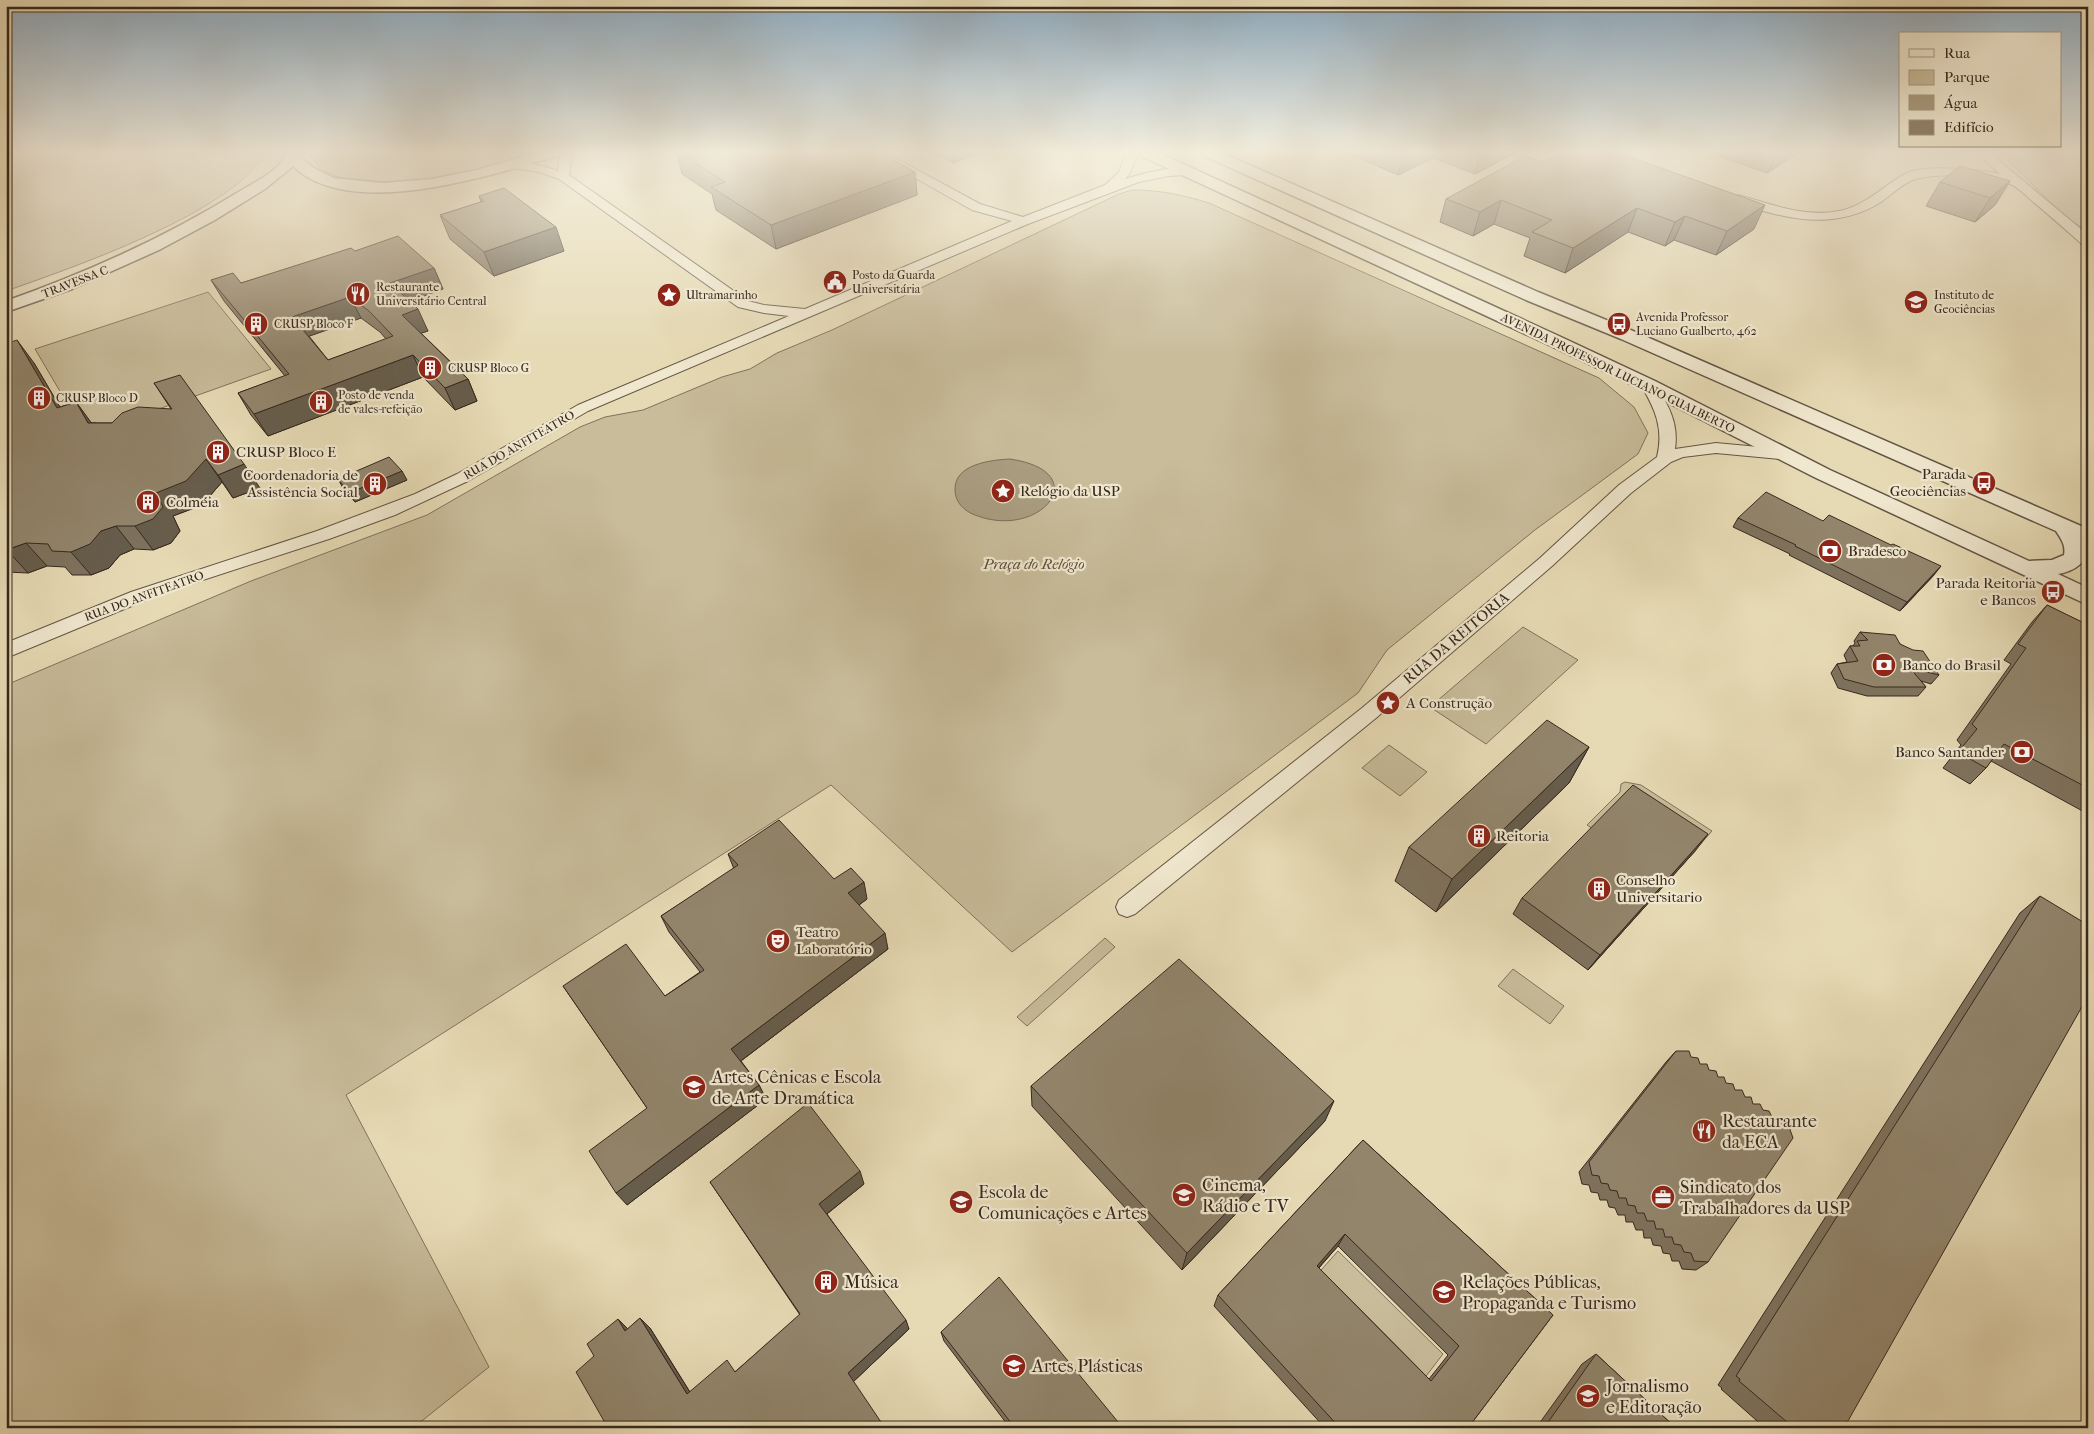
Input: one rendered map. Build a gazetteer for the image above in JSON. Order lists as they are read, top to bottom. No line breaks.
{"streets":{"street":["TRAVESSA C","AVENIDA PROFESSOR LUCIANO GUALBERTO","RUA DO ANFITEATRO","RUA DA REITORIA"]},"crossings":[["AVENIDA PROFESSOR LUCIANO GUALBERTO","RUA DA REITORIA"]],"parks":["Praça do Relógio"],"places":{"public building":["Posto da Guarda Universitária"],"restaurant":["Restaurante Universitário Central","Restaurante da ECA"],"place":["Ultramarinho","Relógio da USP","A Construção"],"school or university":["Instituto de Geociências","Artes Cênicas e Escola de Arte Dramática","Cinema, Rádio e TV","Escola de Comunicações e Artes","Relações Públicas, Propaganda e Turismo","Artes Plásticas","Jornalismo e Editoração"],"building":["CRUSP Bloco F","CRUSP Bloco G","CRUSP Bloco D","Posto de venda de vales-refeição","CRUSP Bloco E","Coordenadoria de Assistência Social","Colméia","Reitoria","Conselho Universitario","Música"],"bus stop":["Avenida Professor Luciano Gualberto, 462","Parada Geociências","Parada Reitoria e Bancos"],"bank":["Bradesco","Banco do Brasil","Banco Santander"],"theatre":["Teatro Laboratório"],"office":["Sindicato dos Trabalhadores da USP"]},"legend":["Rua","Parque","Água","Edifício"]}
